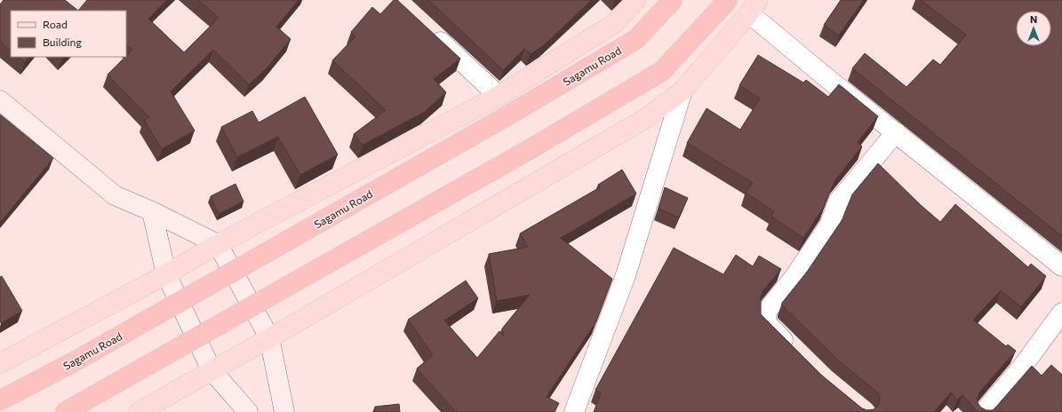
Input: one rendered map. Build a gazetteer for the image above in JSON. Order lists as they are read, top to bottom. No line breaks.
{"streets":{"highway":["Sagamu Road"]},"legend":["Road","Building"],"north":"top"}
